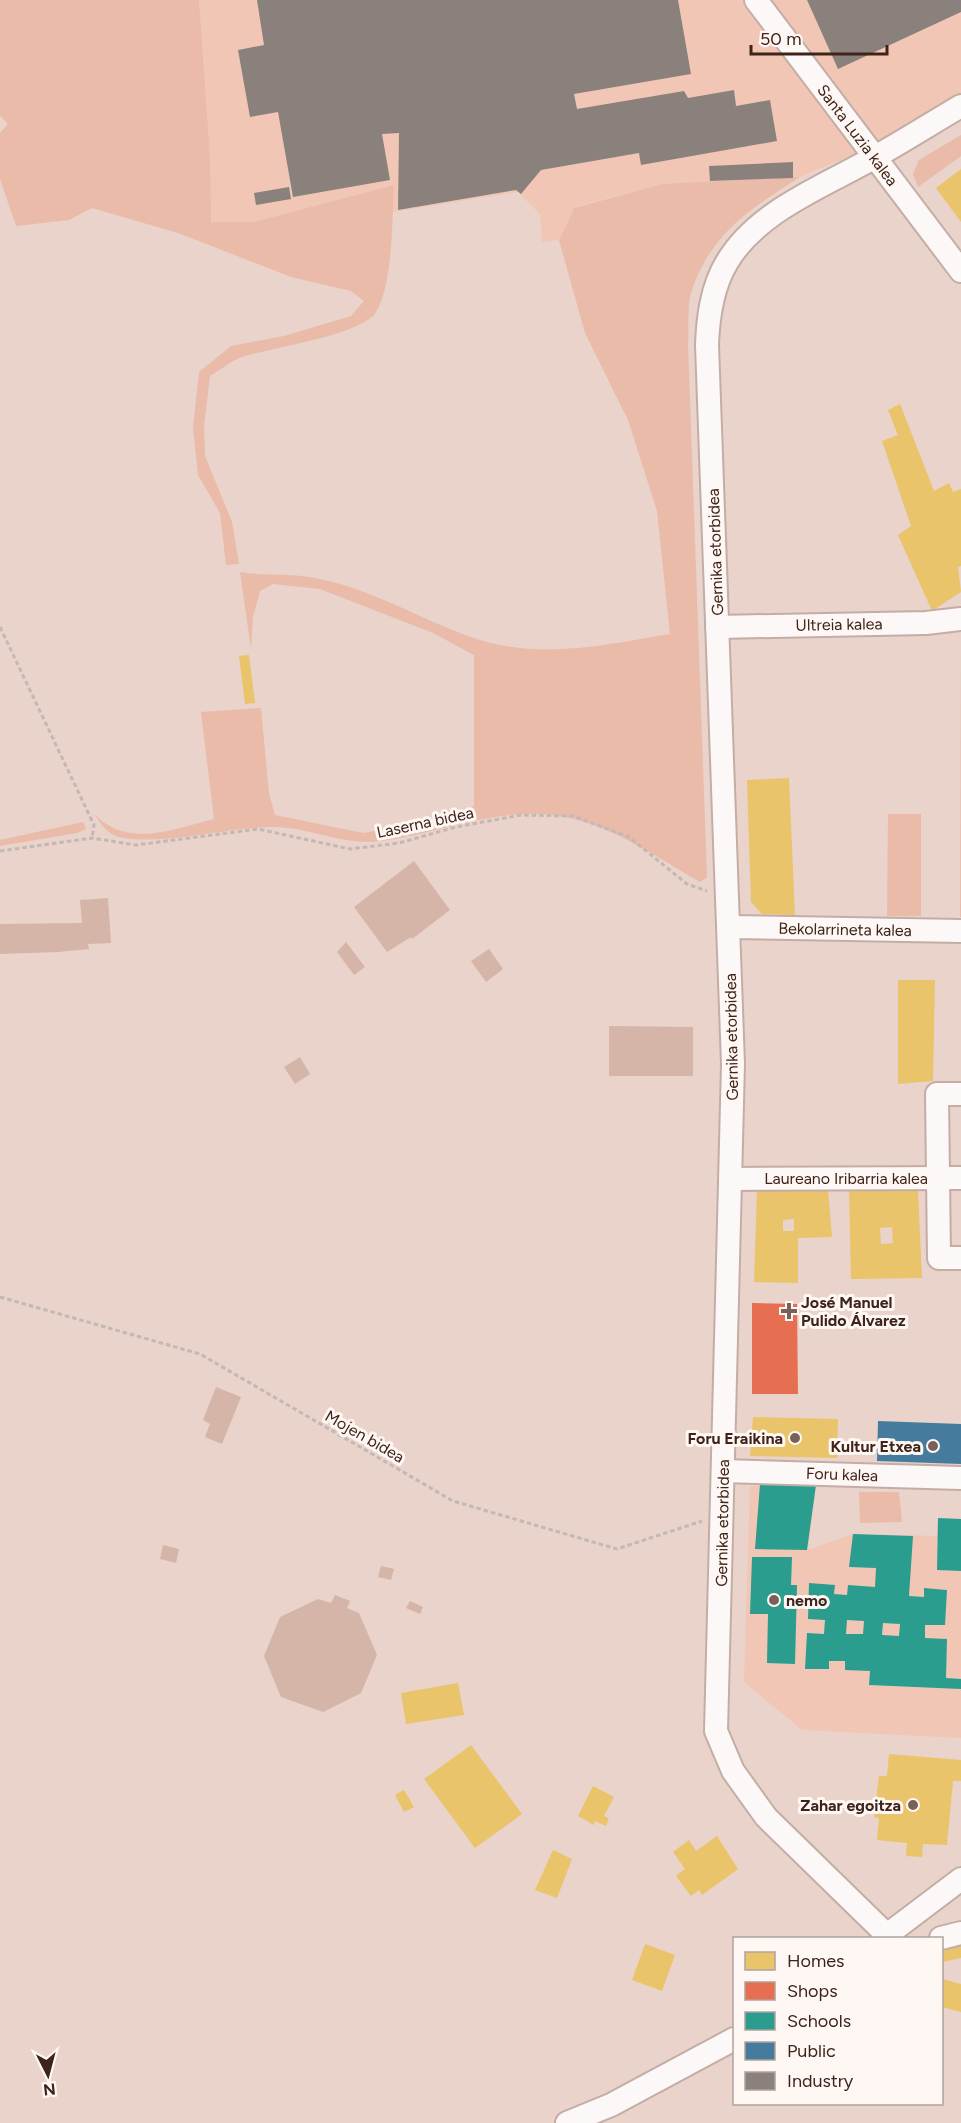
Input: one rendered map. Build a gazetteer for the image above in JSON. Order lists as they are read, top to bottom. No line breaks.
{"streets":{"street":["Santa Luzia kalea","Gernika etorbidea","Ultreia kalea","Bekolarrineta kalea","Laureano Iribarria kalea","Foru kalea"],"path":["Laserna bidea","Mojen bidea"]},"crossings":[["Santa Luzia kalea","Gernika etorbidea"],["Gernika etorbidea","Ultreia kalea"],["Gernika etorbidea","Laserna bidea"],["Gernika etorbidea","Bekolarrineta kalea"],["Gernika etorbidea","Laureano Iribarria kalea"],["Gernika etorbidea","Mojen bidea"],["Gernika etorbidea","Foru kalea"]],"places":{"health":["José Manuel Pulido Álvarez"],"other":["Foru Eraikina","Kultur Etxea","nemo","Zahar egoitza"]},"legend":["Homes","Shops","Schools","Public","Industry"],"scale_bar":"50 m","north":"bottom"}
